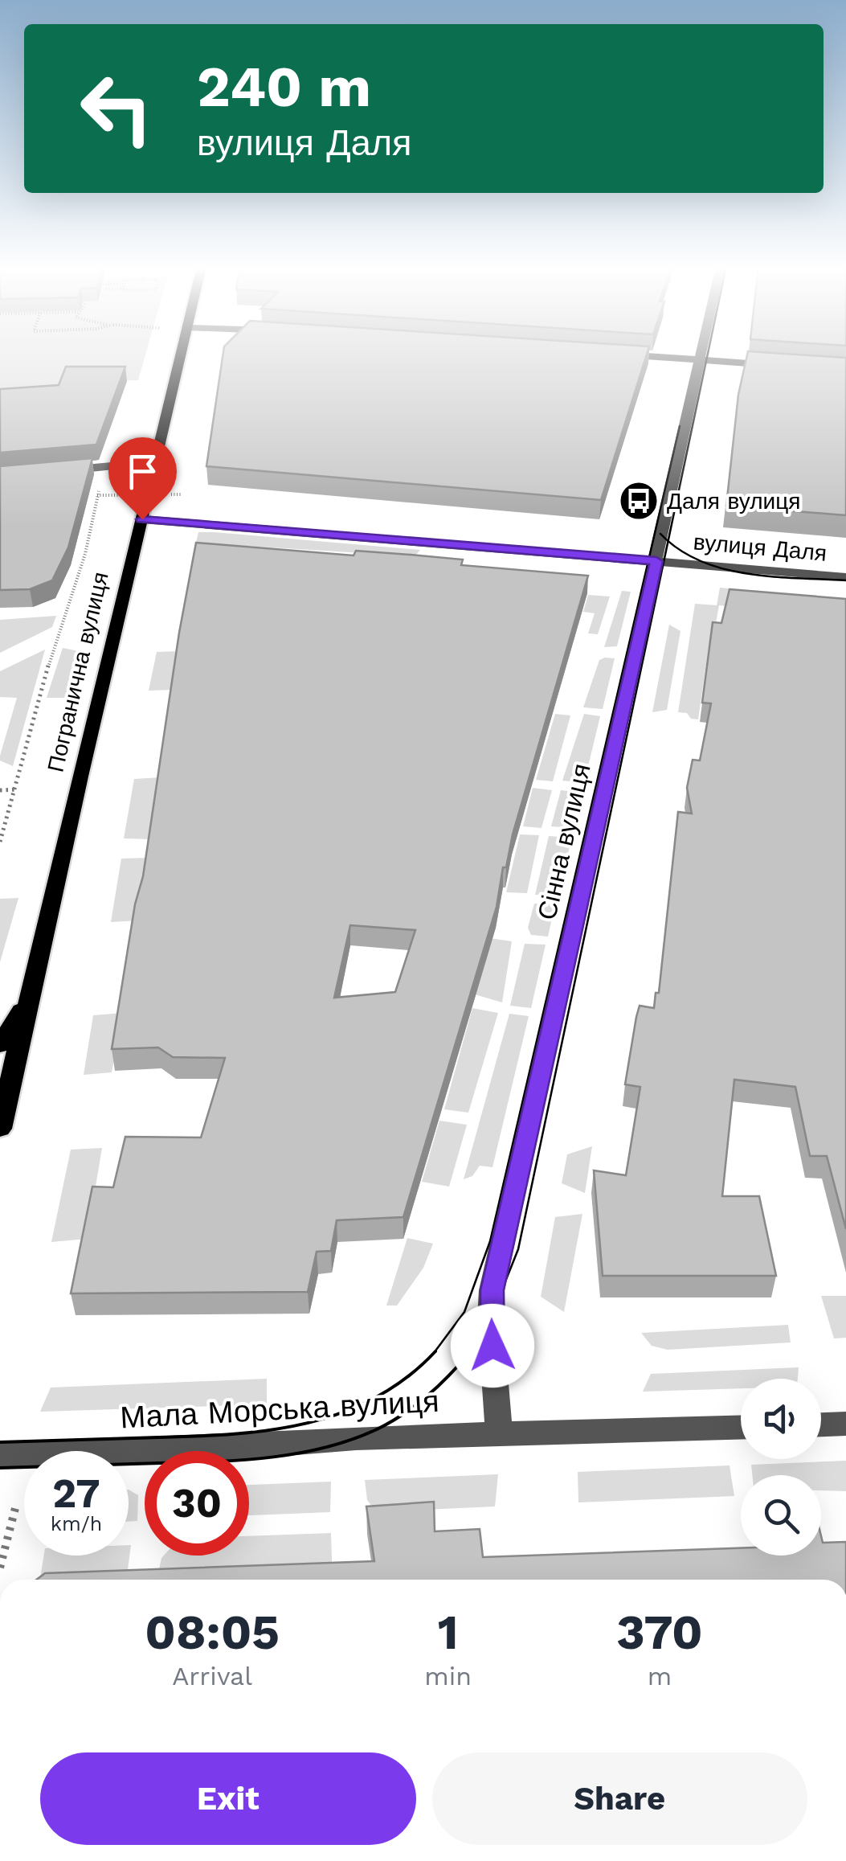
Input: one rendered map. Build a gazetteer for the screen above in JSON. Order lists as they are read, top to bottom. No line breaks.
{"streets":{"main road":["Погранична вулиця"],"street":["вулиця Даля","Сінна вулиця","Мала Морська вулиця"]},"crossings":[["вулиця Даля","Погранична вулиця"],["вулиця Даля","Сінна вулиця"],["Сінна вулиця","Мала Морська вулиця"]],"places":{"bus stop":["Даля вулиця"]},"page":{"turn":["240 m","вулиця Даля"],"speed":"27 km/h","limit":"30","eta":["08:05","Arrival","1","min","370","m"],"buttons":["Exit","Share"]}}
